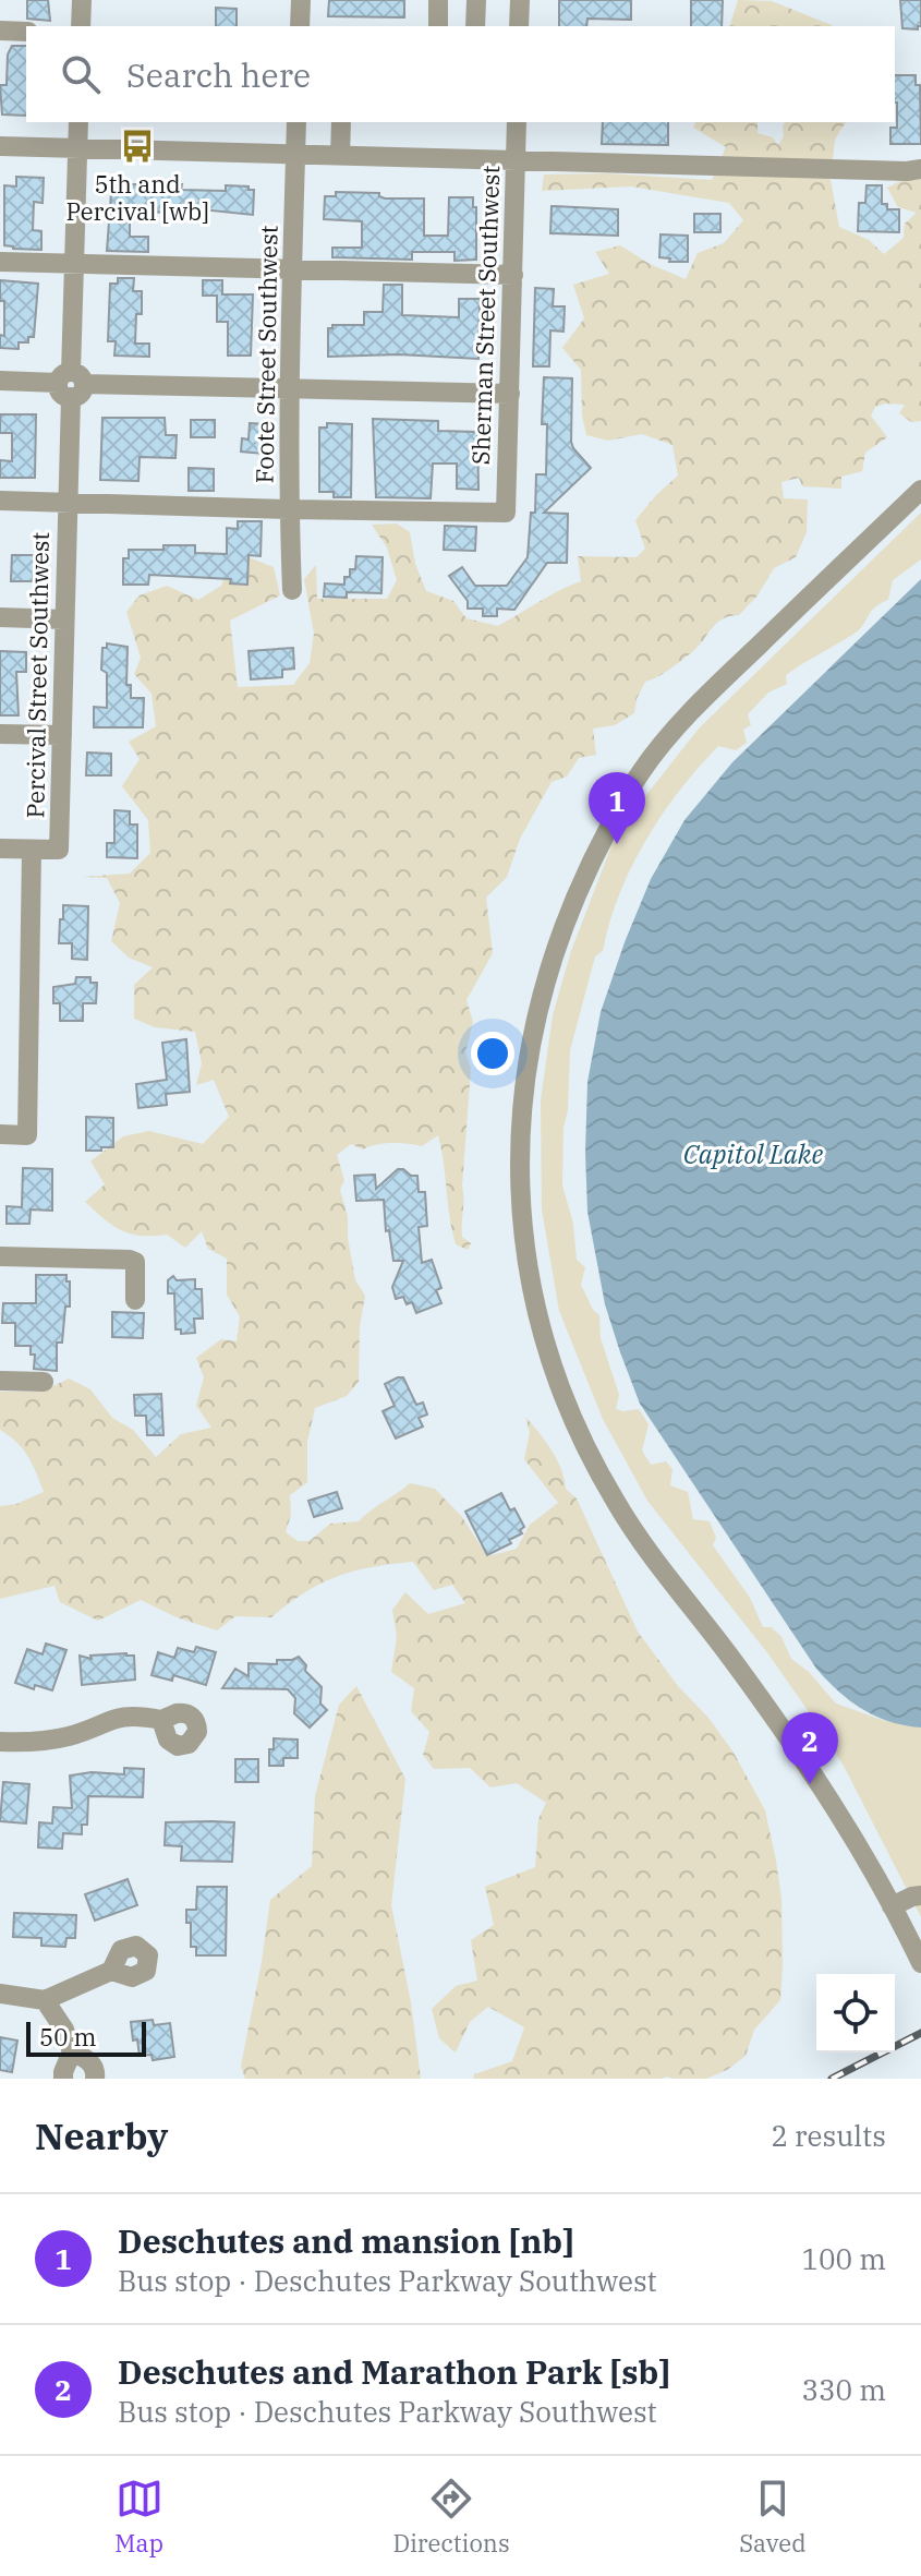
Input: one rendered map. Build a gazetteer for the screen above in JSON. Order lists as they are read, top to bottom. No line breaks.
{"streets":{"street":["Sherman Street Southwest","Foote Street Southwest","Percival Street Southwest"]},"crossings":[["Sherman Street Southwest","Foote Street Southwest"]],"water":["Capitol Lake"],"places":{"bus stop":["5th and Percival [wb]"]},"scale_bar":"50 m","page":{"search":"Search here","pins":["1","2"],"scale":"50 m","heading":["Nearby","2 results"],"list":[{"mark":"1","name":"Deschutes and mansion [nb]","note":"Bus stop · Deschutes Parkway Southwest","value":"100 m"},{"mark":"2","name":"Deschutes and Marathon Park [sb]","note":"Bus stop · Deschutes Parkway Southwest","value":"330 m"}],"nav":["Map","Directions","Saved"]}}
